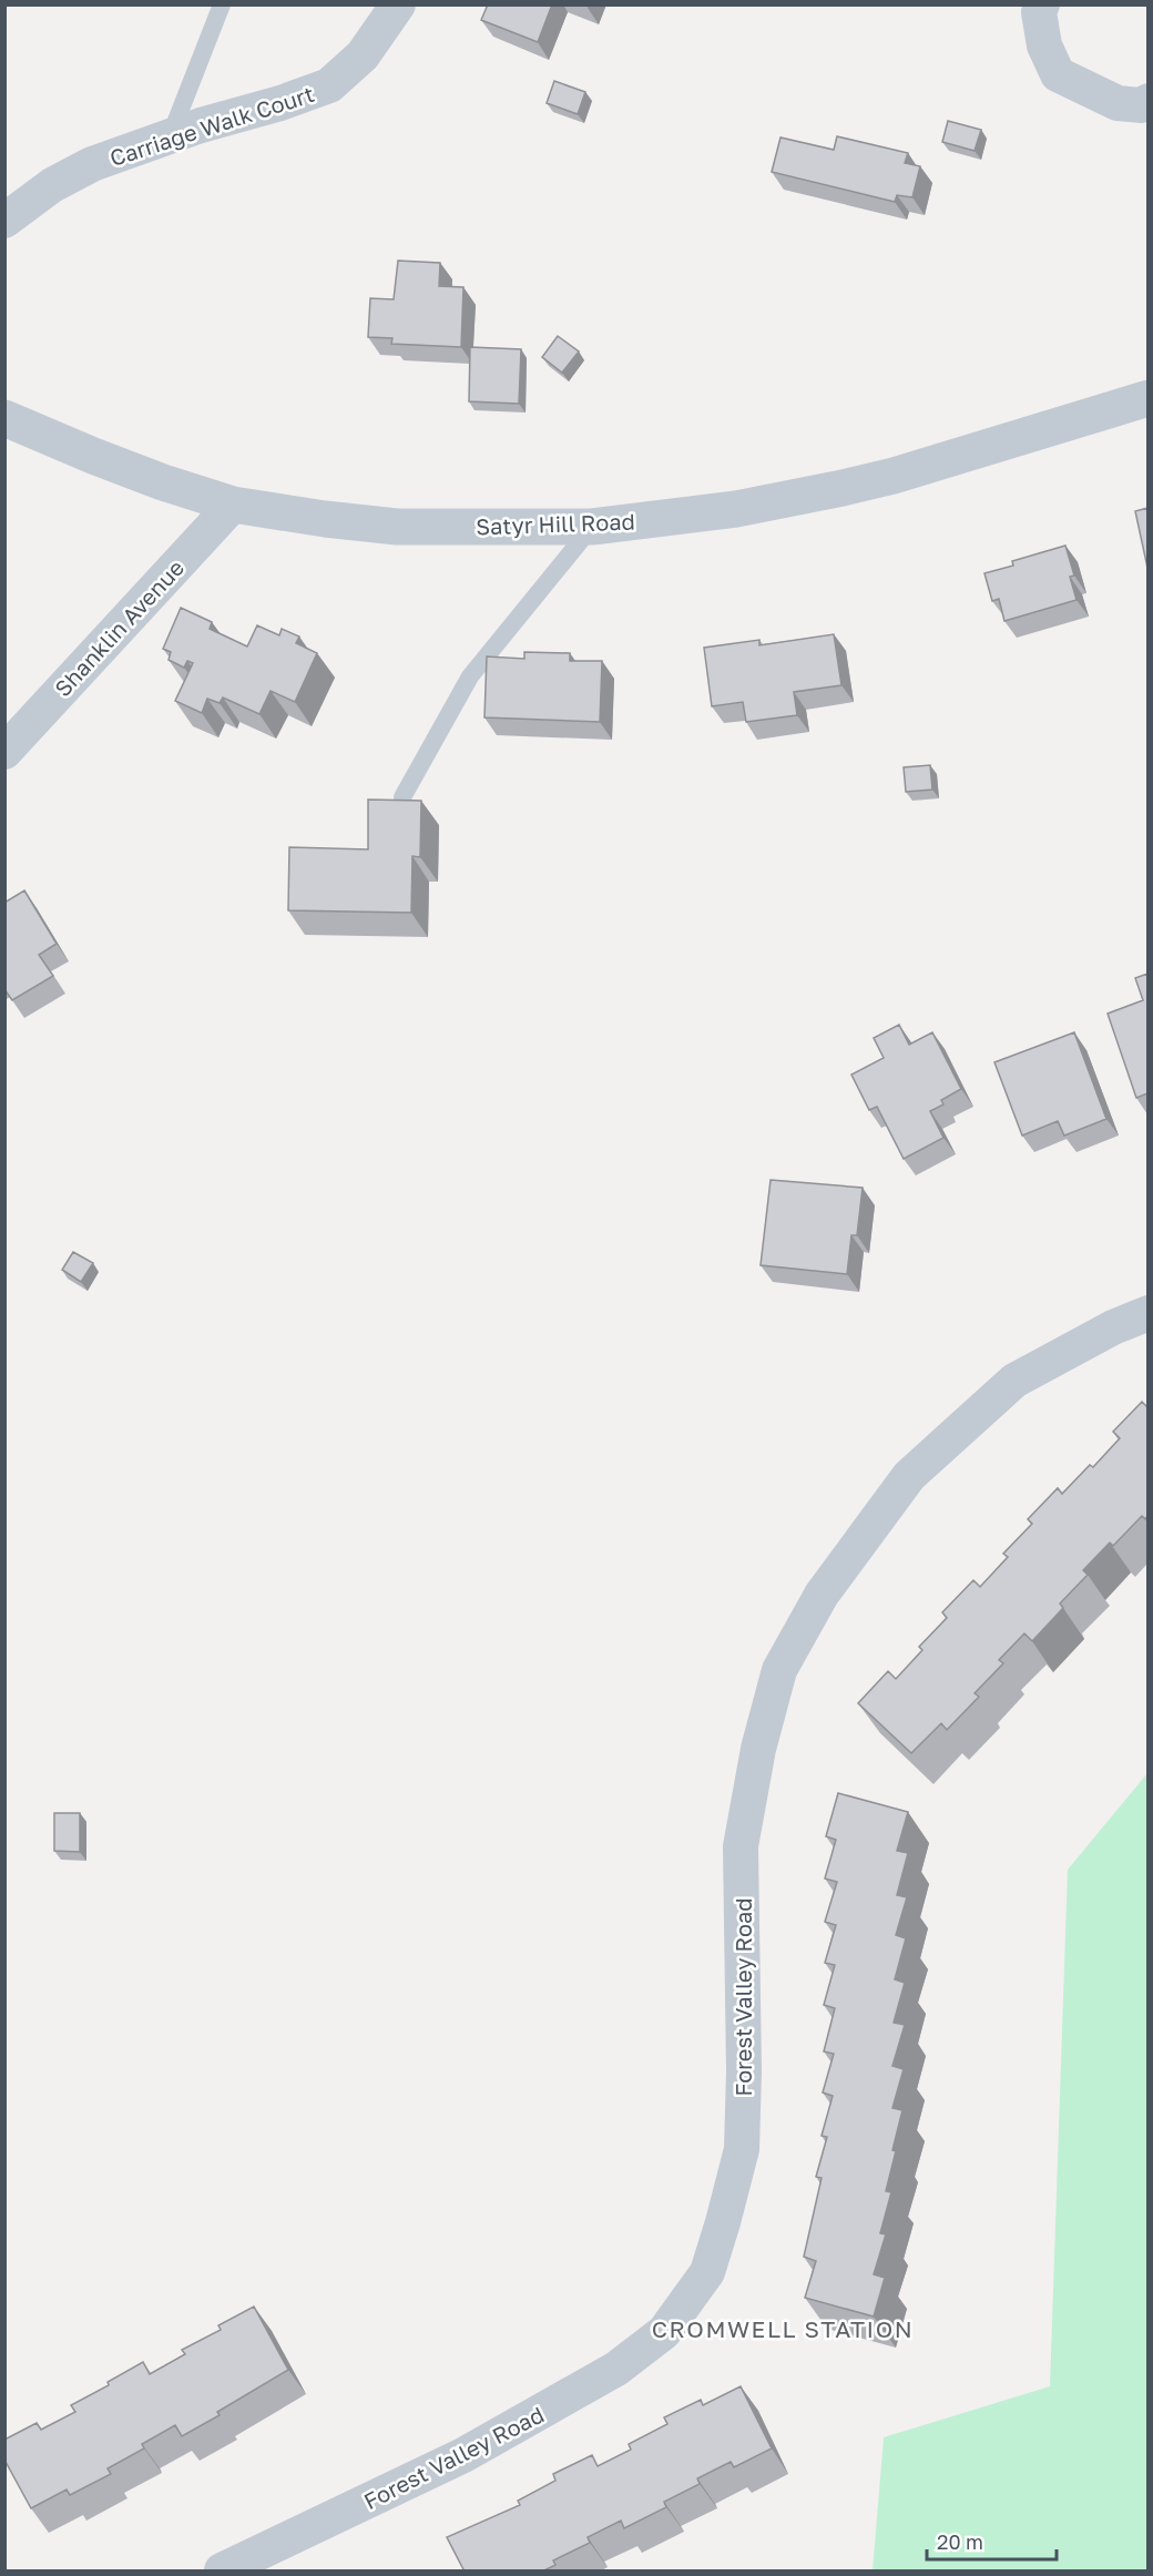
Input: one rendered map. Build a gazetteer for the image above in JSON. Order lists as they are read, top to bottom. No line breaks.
{"streets":{"street":["Carriage Walk Court","Satyr Hill Road","Shanklin Avenue","Forest Valley Road"]},"crossings":[["Satyr Hill Road","Shanklin Avenue"]],"districts":["CROMWELL STATION"],"scale_bar":"20 m"}
